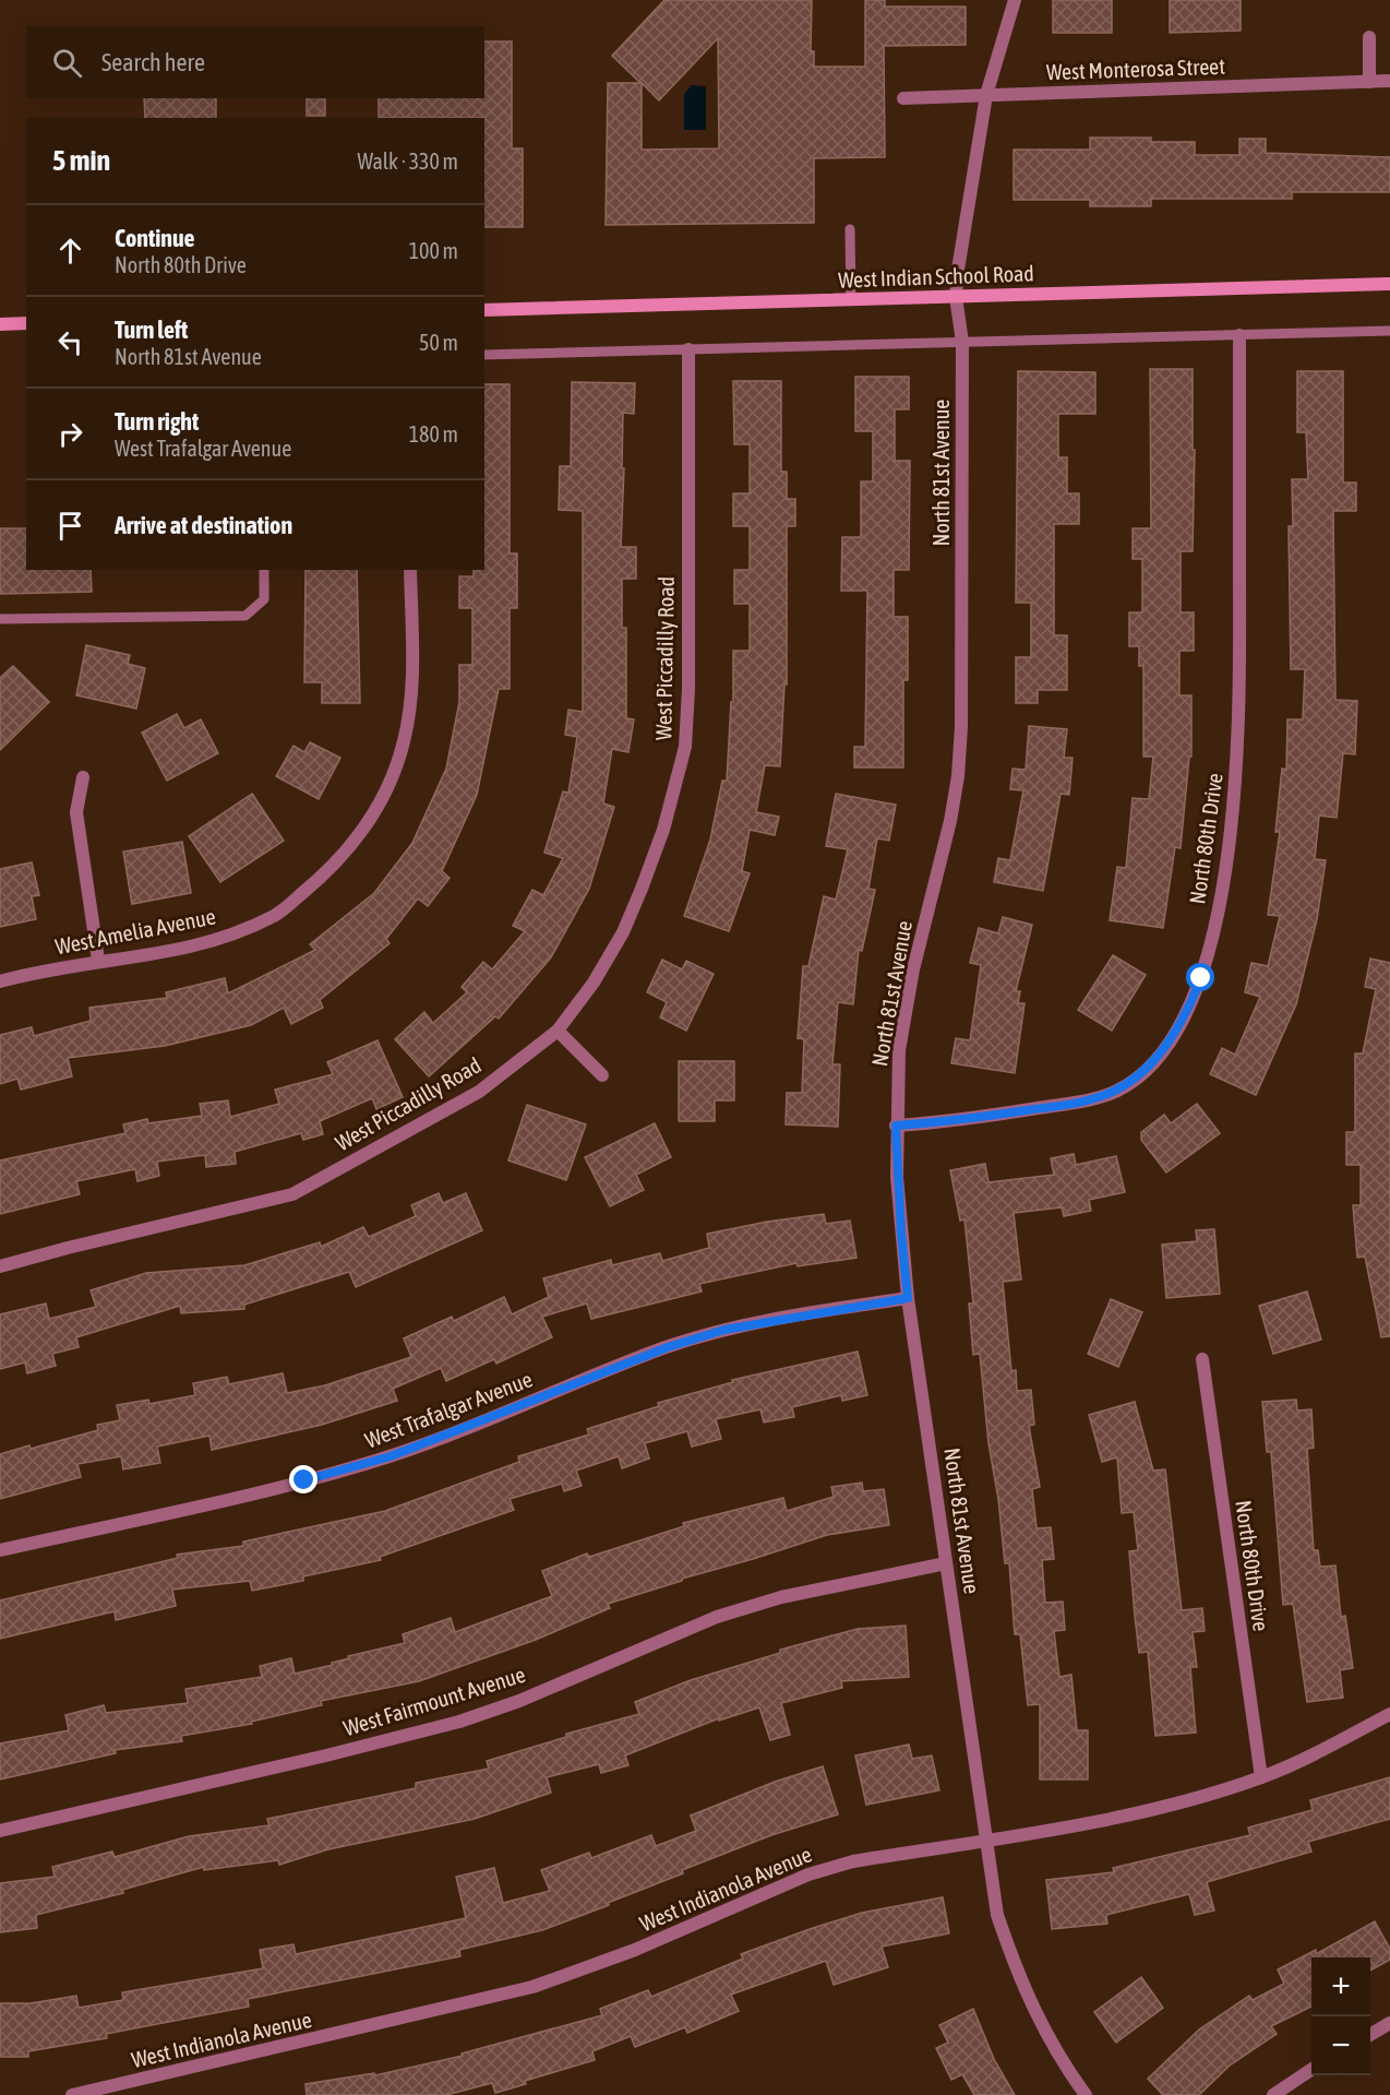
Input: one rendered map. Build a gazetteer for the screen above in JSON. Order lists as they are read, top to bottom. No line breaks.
{"streets":{"main road":["West Indian School Road"],"street":["West Monterosa Street","North 81st Avenue","West Piccadilly Road","North 80th Drive","West Amelia Avenue","West Trafalgar Avenue","West Fairmount Avenue","West Indianola Avenue"]},"crossings":[["West Monterosa Street","North 81st Avenue"],["West Indian School Road","North 81st Avenue"],["North 81st Avenue","North 80th Drive"],["North 81st Avenue","West Trafalgar Avenue"],["North 81st Avenue","West Fairmount Avenue"],["North 81st Avenue","West Indianola Avenue"],["North 80th Drive","West Indianola Avenue"]],"page":{"search":"Search here","heading":["5 min","Walk · 330 m"],"list":[["Continue","North 80th Drive","100 m"],["Turn left","North 81st Avenue","50 m"],["Turn right","West Trafalgar Avenue","180 m"],"Arrive at destination"],"map_buttons":["+","−"]}}
